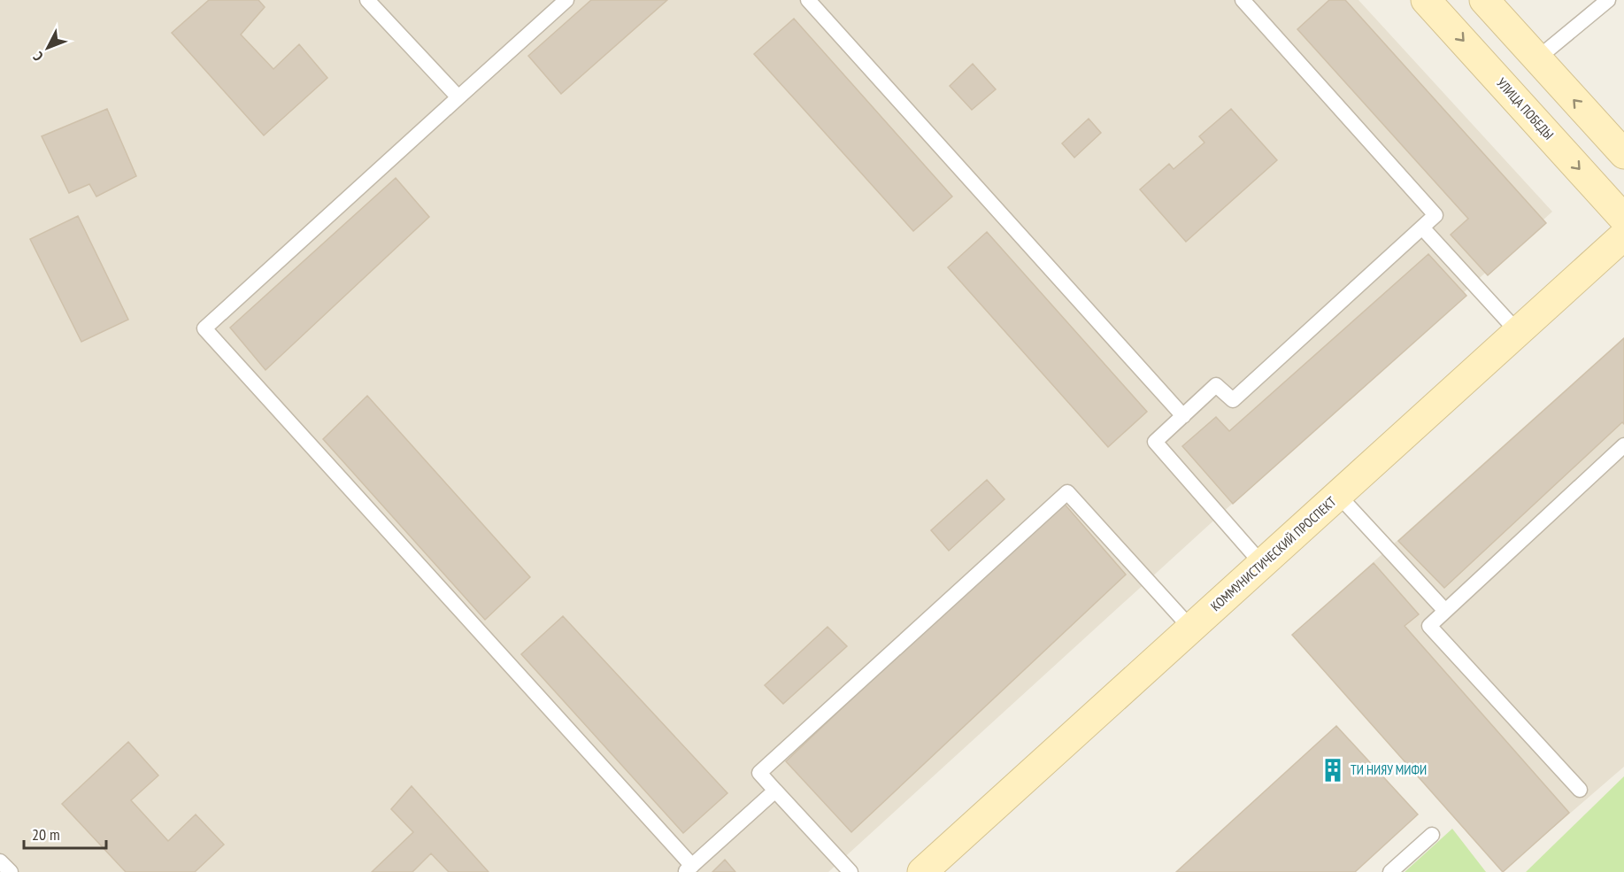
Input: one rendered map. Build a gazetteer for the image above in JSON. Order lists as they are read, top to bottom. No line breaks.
{"streets":{"street":["УЛИЦА ПОБЕДЫ","КОММУНИСТИЧЕСКИЙ ПРОСПЕКТ"]},"places":{"building":["ТИ НИЯУ МИФИ"]},"scale_bar":"20 m","north":"bottom left"}
